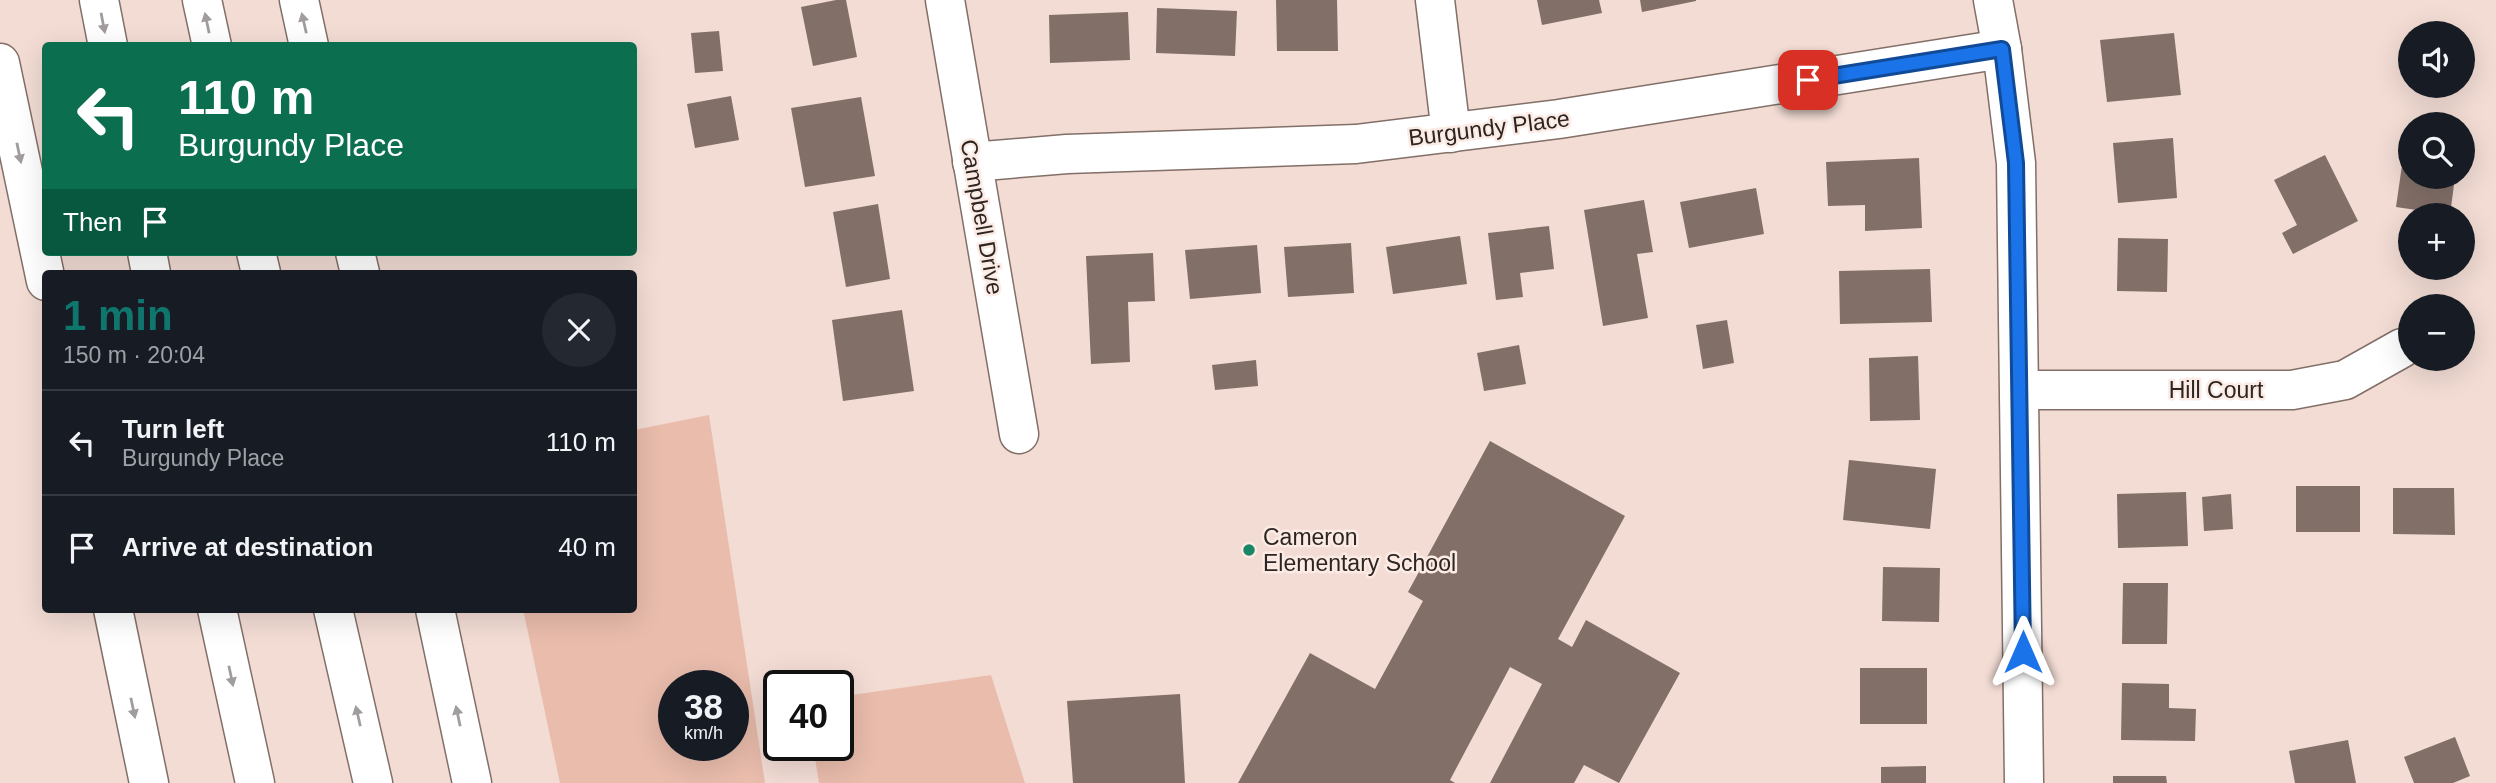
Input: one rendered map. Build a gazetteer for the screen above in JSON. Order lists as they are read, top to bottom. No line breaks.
{"streets":{"main road":["Burgundy Place","Campbell Drive","Hill Court"]},"crossings":[["Burgundy Place","Campbell Drive"]],"places":["Cameron Elementary School"],"page":{"map_buttons":["+","−"],"turn":["110 m","Burgundy Place"],"then":"Then","heading":["1 min","150 m · 20:04"],"list":[{"name":"Turn left","note":"Burgundy Place","value":"110 m"},{"name":"Arrive at destination","value":"40 m"}],"speed":"38 km/h","limit":"40"}}
